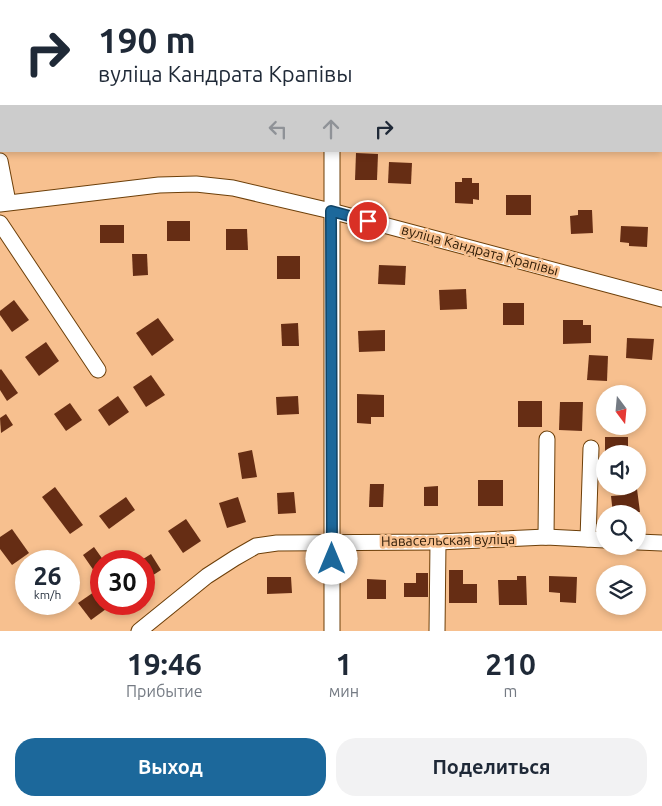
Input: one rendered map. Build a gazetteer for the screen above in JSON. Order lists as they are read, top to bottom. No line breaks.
{"streets":{"street":["вуліца Кандрата Крапівы","Навасельская вуліца"]},"north":"bottom","page":{"turn":["190 m","вуліца Кандрата Крапівы"],"speed":"26 km/h","limit":"30","eta":["19:46","Прибытие","1","мин","210","m"],"buttons":["Выход","Поделиться"]}}
